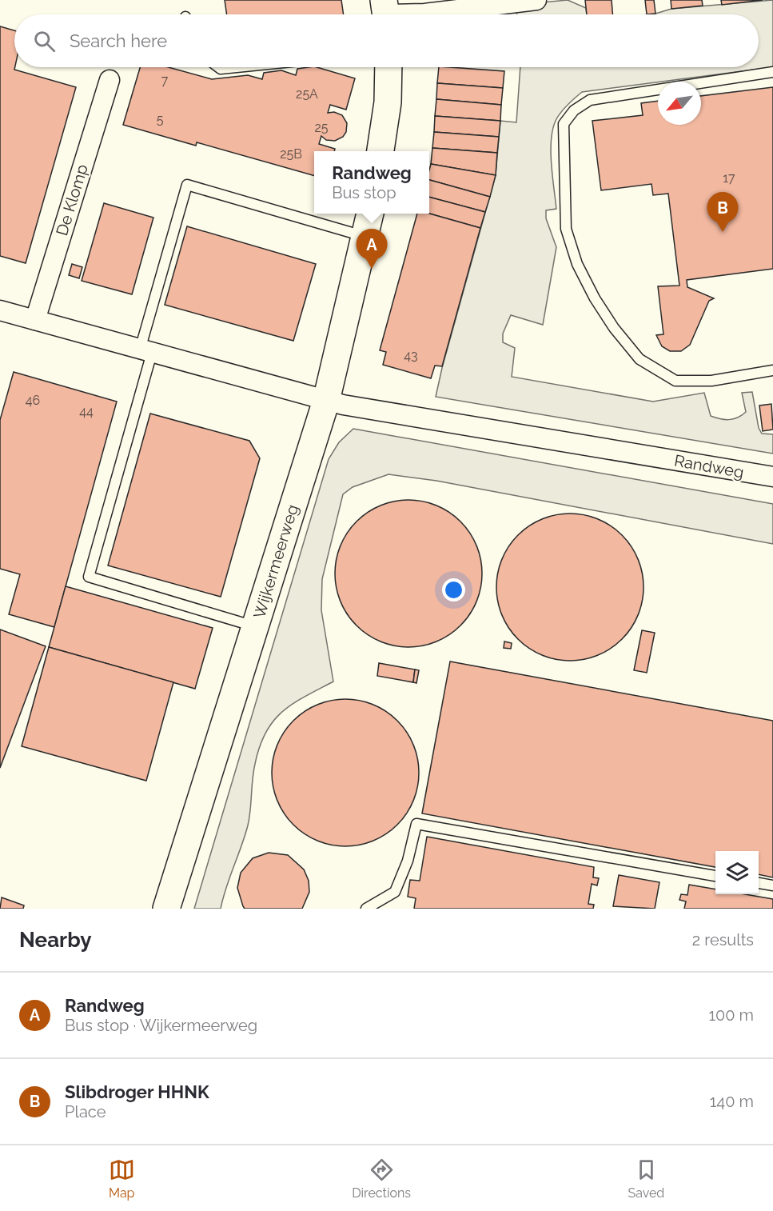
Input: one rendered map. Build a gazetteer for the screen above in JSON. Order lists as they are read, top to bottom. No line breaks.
{"streets":{"main road":["Wijkermeerweg"],"street":["De Klomp","Randweg"]},"crossings":[["De Klomp","Randweg"],["Randweg","Wijkermeerweg"]],"house_numbers":["7","25A","5","25","25B","17","43","46","44"],"north":"bottom left","page":{"search":"Search here","popup":["Randweg","Bus stop"],"pins":["B","A"],"heading":["Nearby","2 results"],"list":[{"mark":"A","name":"Randweg","note":"Bus stop · Wijkermeerweg","value":"100 m"},{"mark":"B","name":"Slibdroger HHNK","note":"Place","value":"140 m"}],"nav":["Map","Directions","Saved"]}}
